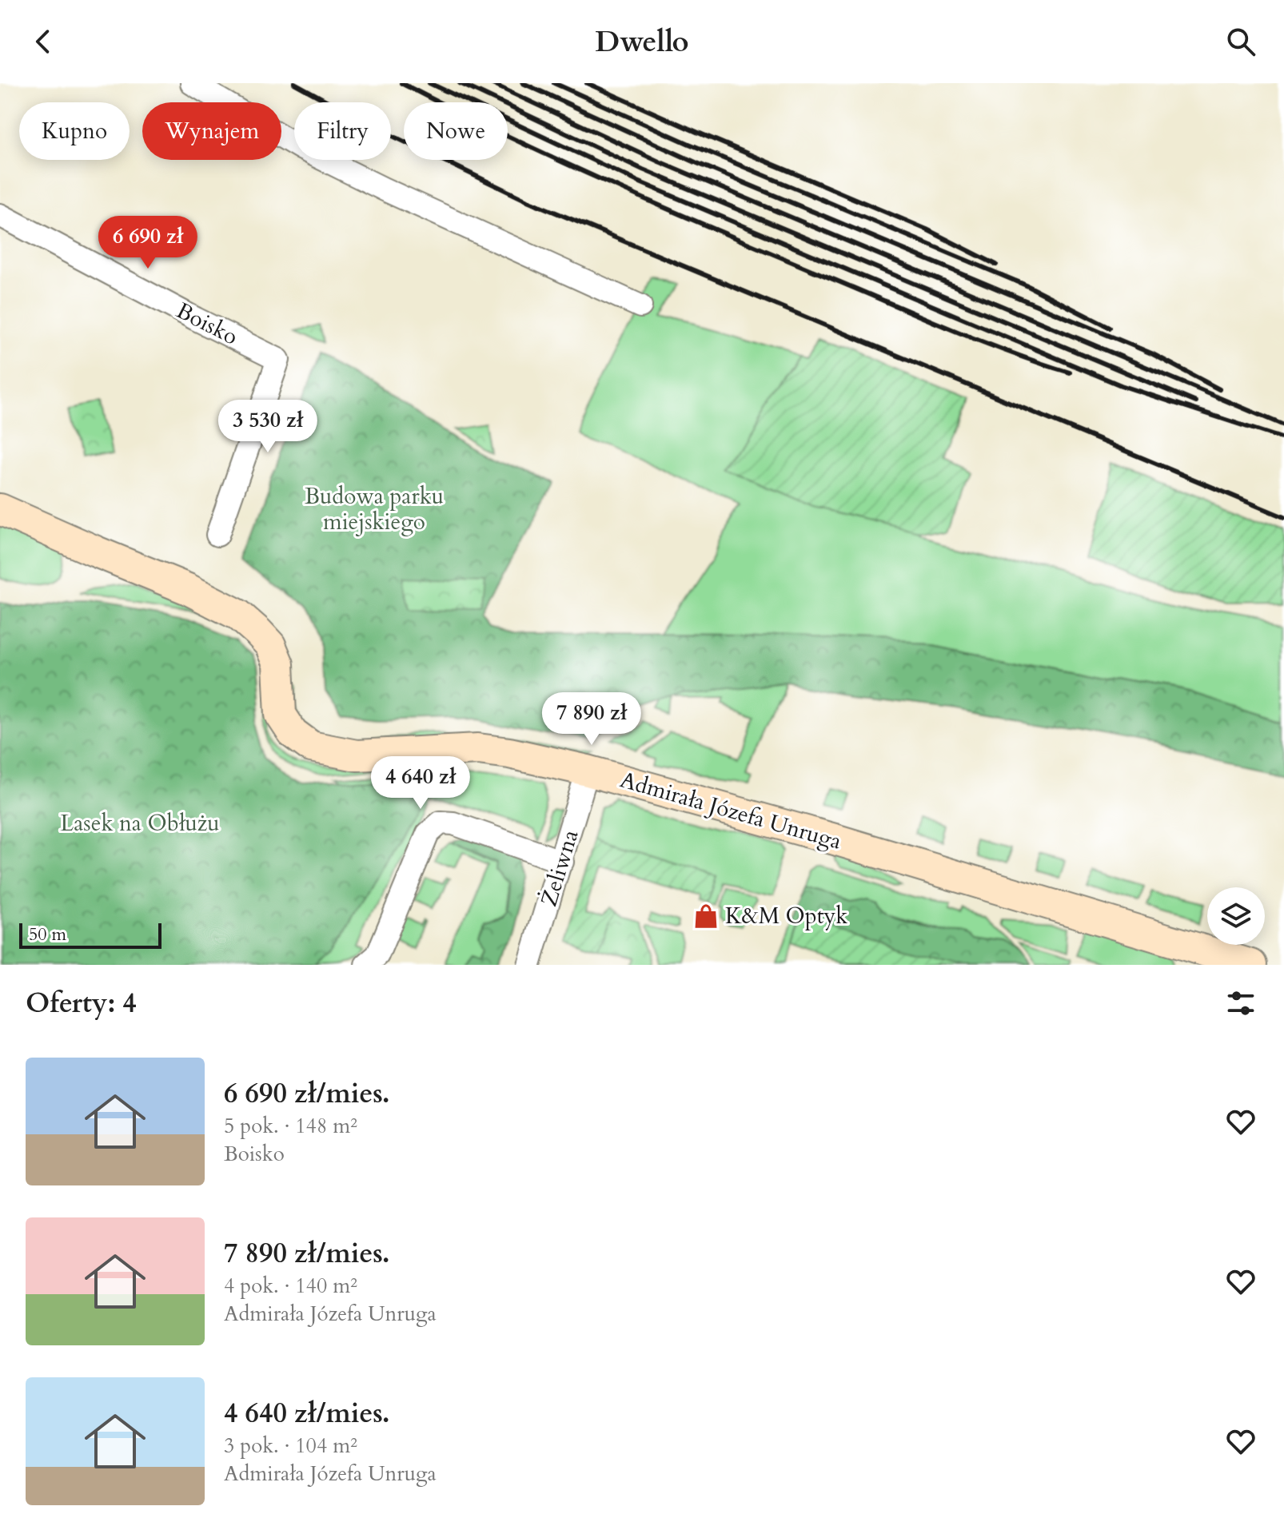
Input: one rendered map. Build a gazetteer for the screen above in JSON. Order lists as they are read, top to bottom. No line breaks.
{"streets":{"street":["Boisko","Admirała Józefa Unruga","Żeliwna"]},"crossings":[["Admirała Józefa Unruga","Żeliwna"]],"parks":["Budowa parku miejskiego","Lasek na Obłużu"],"places":{"shop":["K&M Optyk"]},"scale_bar":"50 m","page":{"header":"Dwello","chip":["Kupno","Wynajem","Filtry","Nowe"],"price":["6 690 zł","3 530 zł","7 890 zł","4 640 zł"],"scale":"50 m","heading":"Oferty: 4","list":[{"name":"6 690 zł/mies.","note":"5 pok. · 148 m² · Boisko"},{"name":"7 890 zł/mies.","note":"4 pok. · 140 m² · Admirała Józefa Unruga"},{"name":"4 640 zł/mies.","note":"3 pok. · 104 m² · Admirała Józefa Unruga"}]}}
